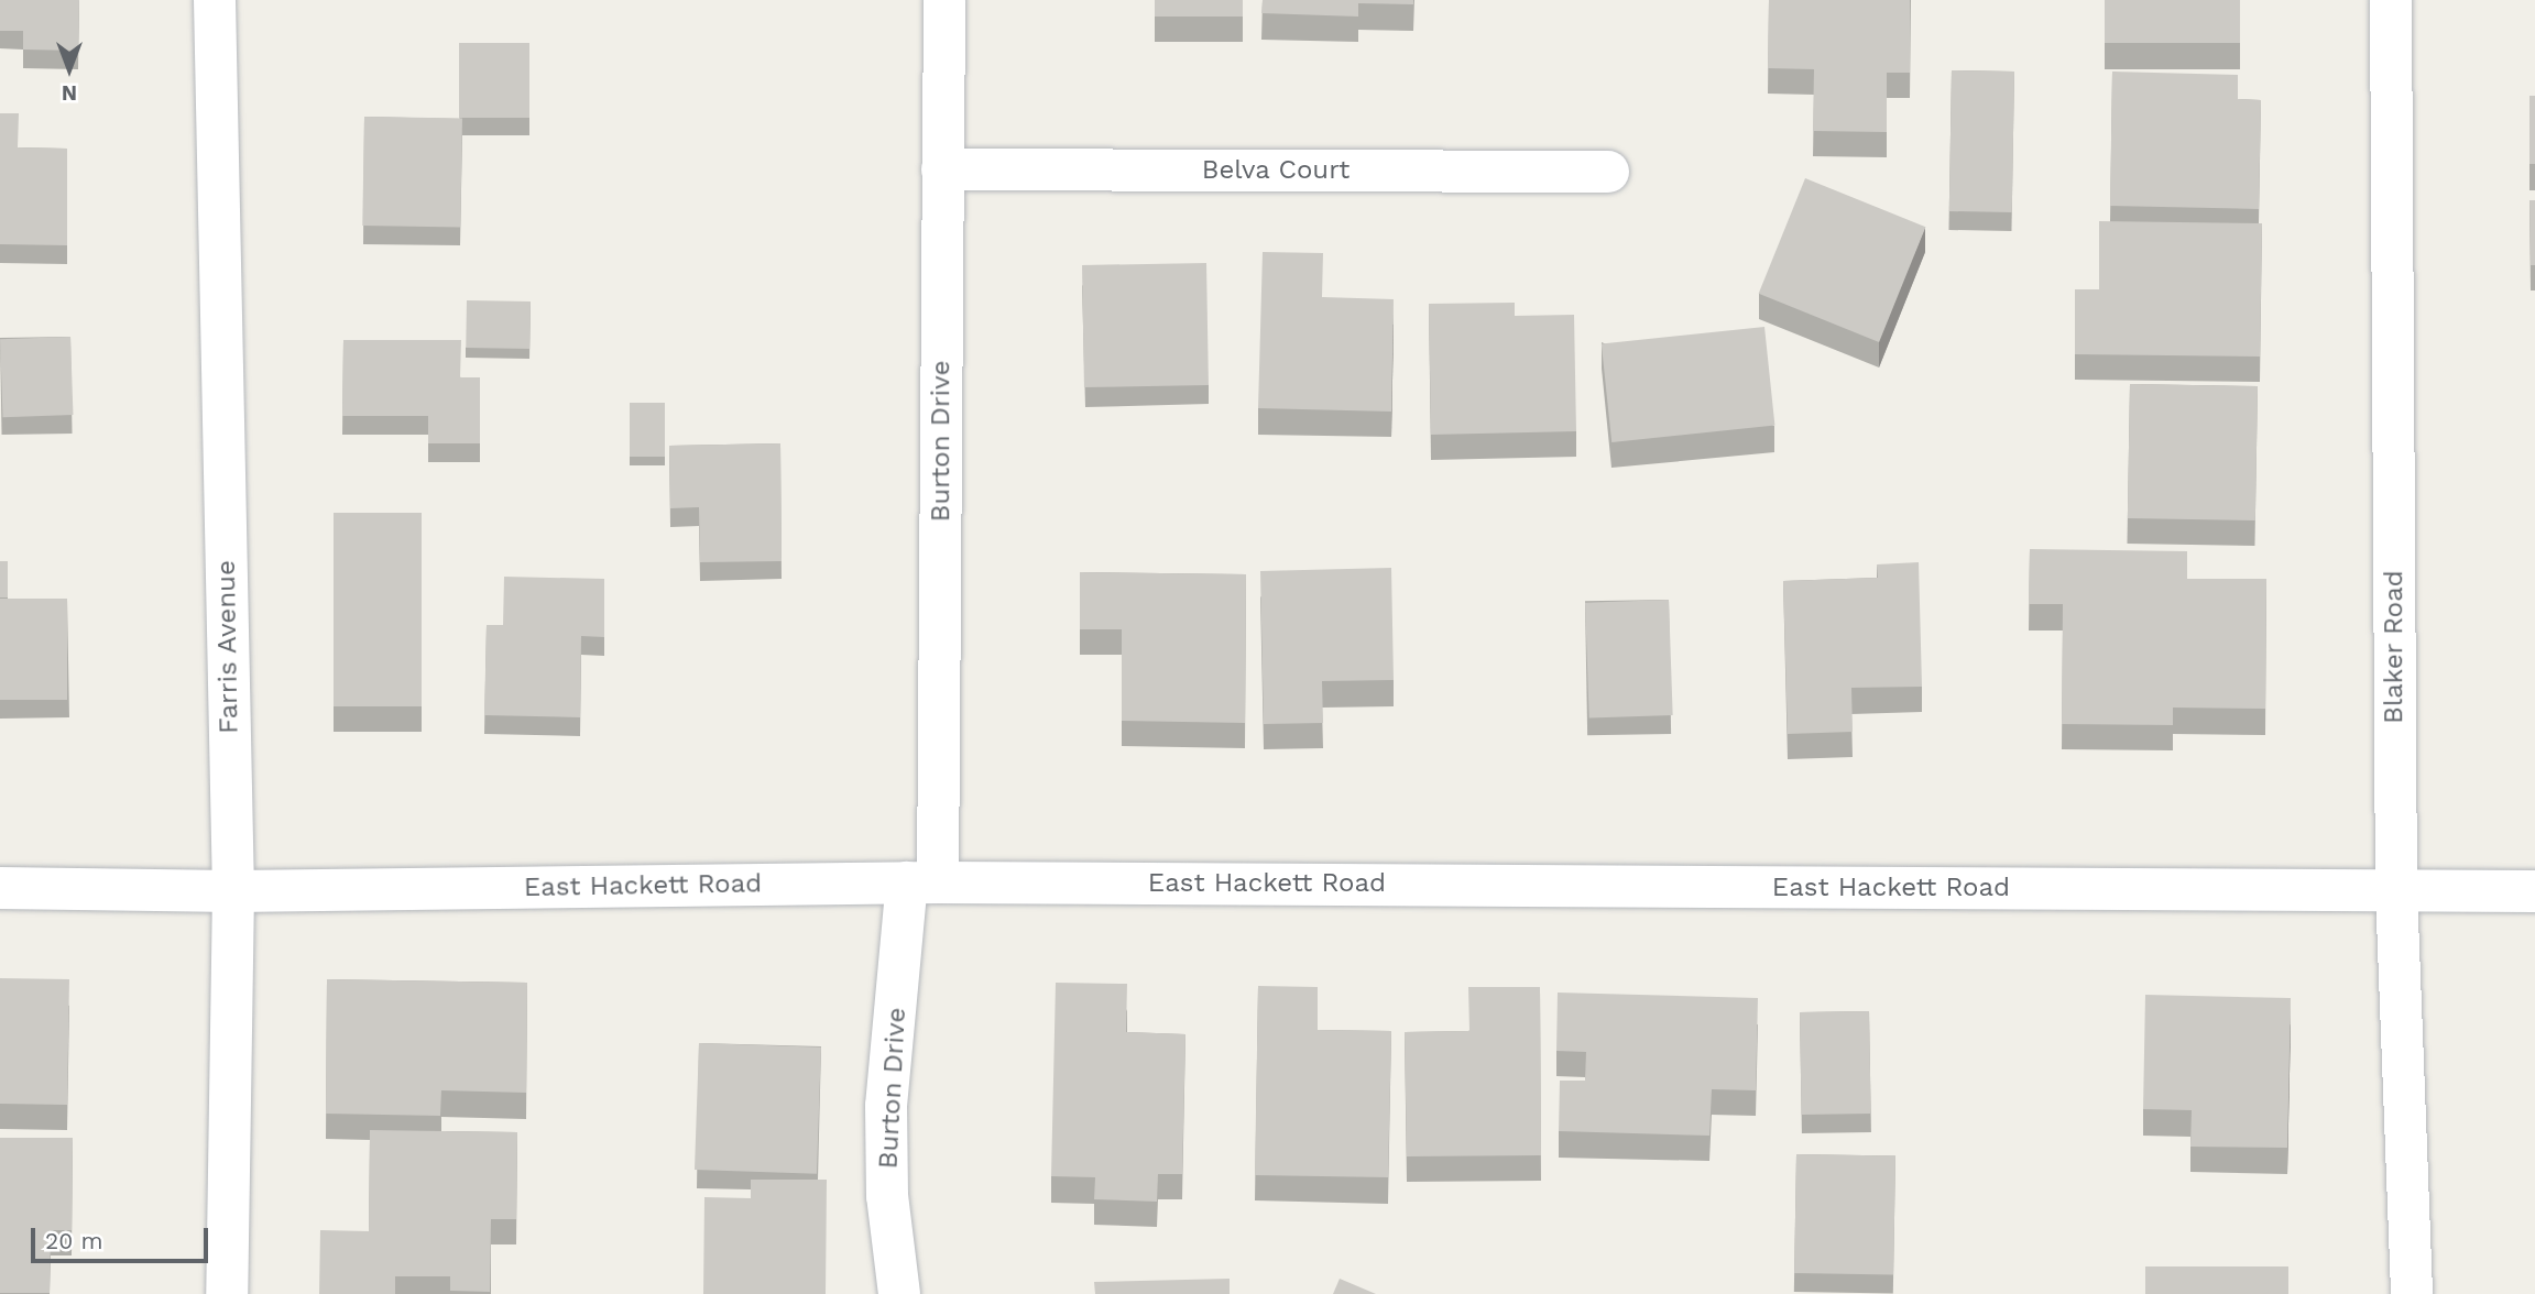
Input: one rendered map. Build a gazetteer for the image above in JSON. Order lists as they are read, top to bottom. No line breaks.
{"streets":{"street":["Belva Court","Burton Drive","Farris Avenue","Blaker Road","East Hackett Road"]},"crossings":[["Belva Court","Burton Drive"],["Burton Drive","East Hackett Road"],["Farris Avenue","East Hackett Road"],["Blaker Road","East Hackett Road"]],"scale_bar":"20 m","north":"bottom"}
